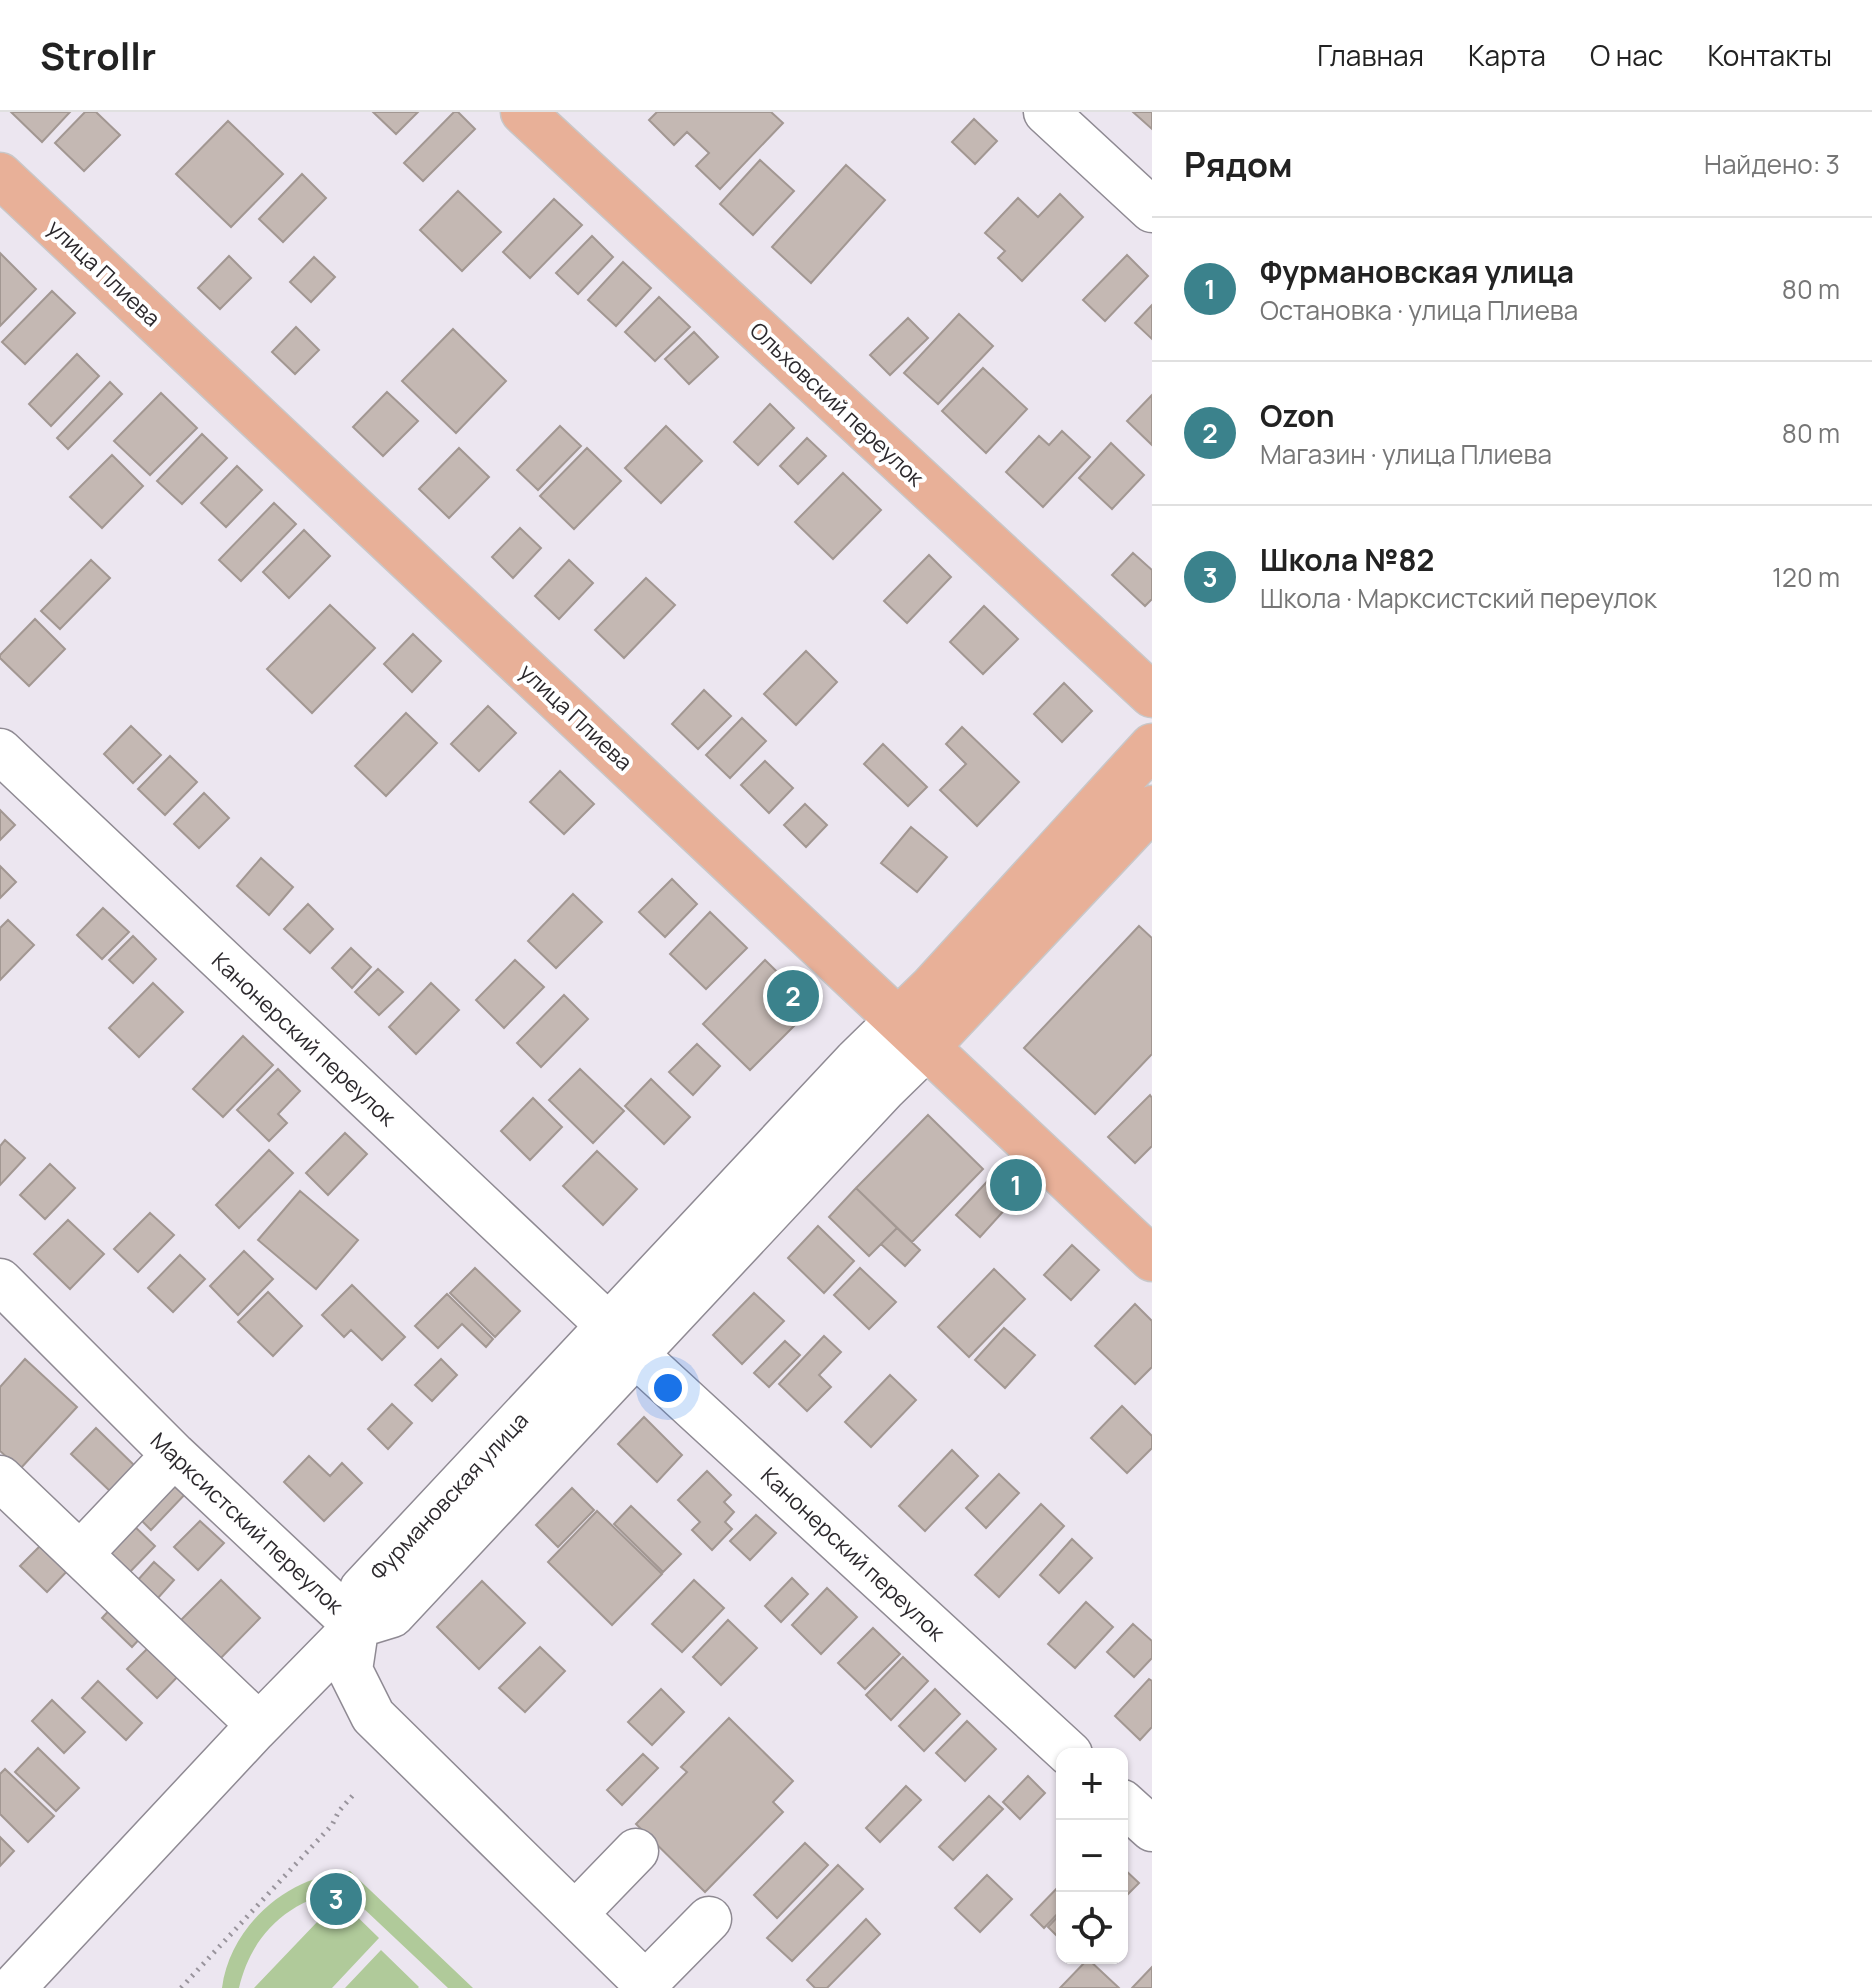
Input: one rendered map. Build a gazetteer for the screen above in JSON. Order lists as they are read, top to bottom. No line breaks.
{"streets":{"main road":["улица Плиева","Ольховский переулок","Фурмановская улица"],"street":["Канонерский переулок","Марксистский переулок"]},"crossings":[["улица Плиева","Фурмановская улица"],["Канонерский переулок","Фурмановская улица"],["Фурмановская улица","Марксистский переулок"]],"page":{"header":"Strollr","nav":["Главная","Карта","О нас","Контакты"],"heading":["Рядом","Найдено: 3"],"list":[{"mark":"1","name":"Фурмановская улица","note":"Остановка · улица Плиева","value":"80 m"},{"mark":"2","name":"Ozon","note":"Магазин · улица Плиева","value":"80 m"},{"mark":"3","name":"Школа №82","note":"Школа · Марксистский переулок","value":"120 m"}],"pins":["2","1","3"],"map_buttons":["+","−"]}}
